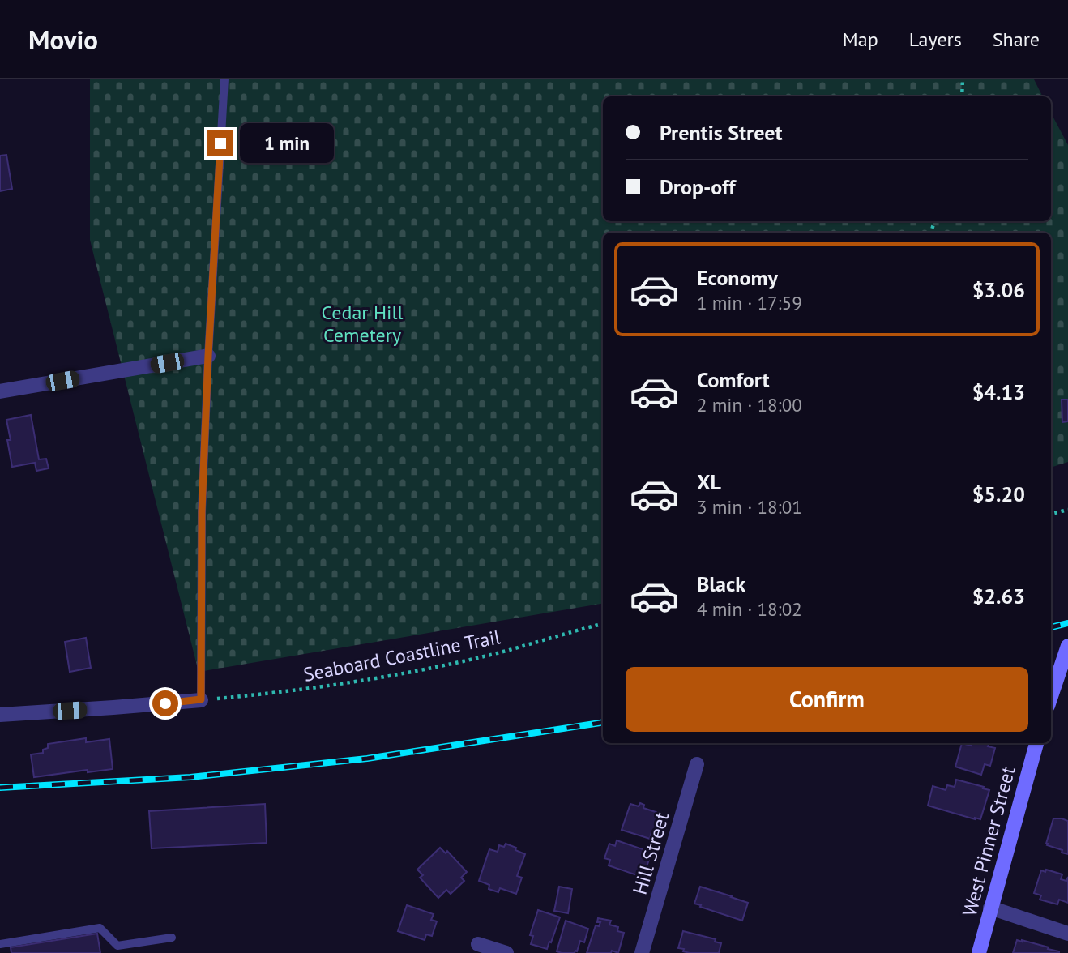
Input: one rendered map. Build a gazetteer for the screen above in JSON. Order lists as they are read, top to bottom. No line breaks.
{"streets":{"main road":["West Pinner Street"],"street":["Hill Street"],"path":["Seaboard Coastline Trail"]},"parks":["Cedar Hill Cemetery"],"page":{"header":"Movio","nav":["Map","Layers","Share"],"banner":["Prentis Street","Drop-off"],"bubble":"1 min","list":[{"name":"Economy","note":"1 min · 17:59","value":"$3.06"},{"name":"Comfort","note":"2 min · 18:00","value":"$4.13"},{"name":"XL","note":"3 min · 18:01","value":"$5.20"},{"name":"Black","note":"4 min · 18:02","value":"$2.63"}],"buttons":"Confirm"}}
